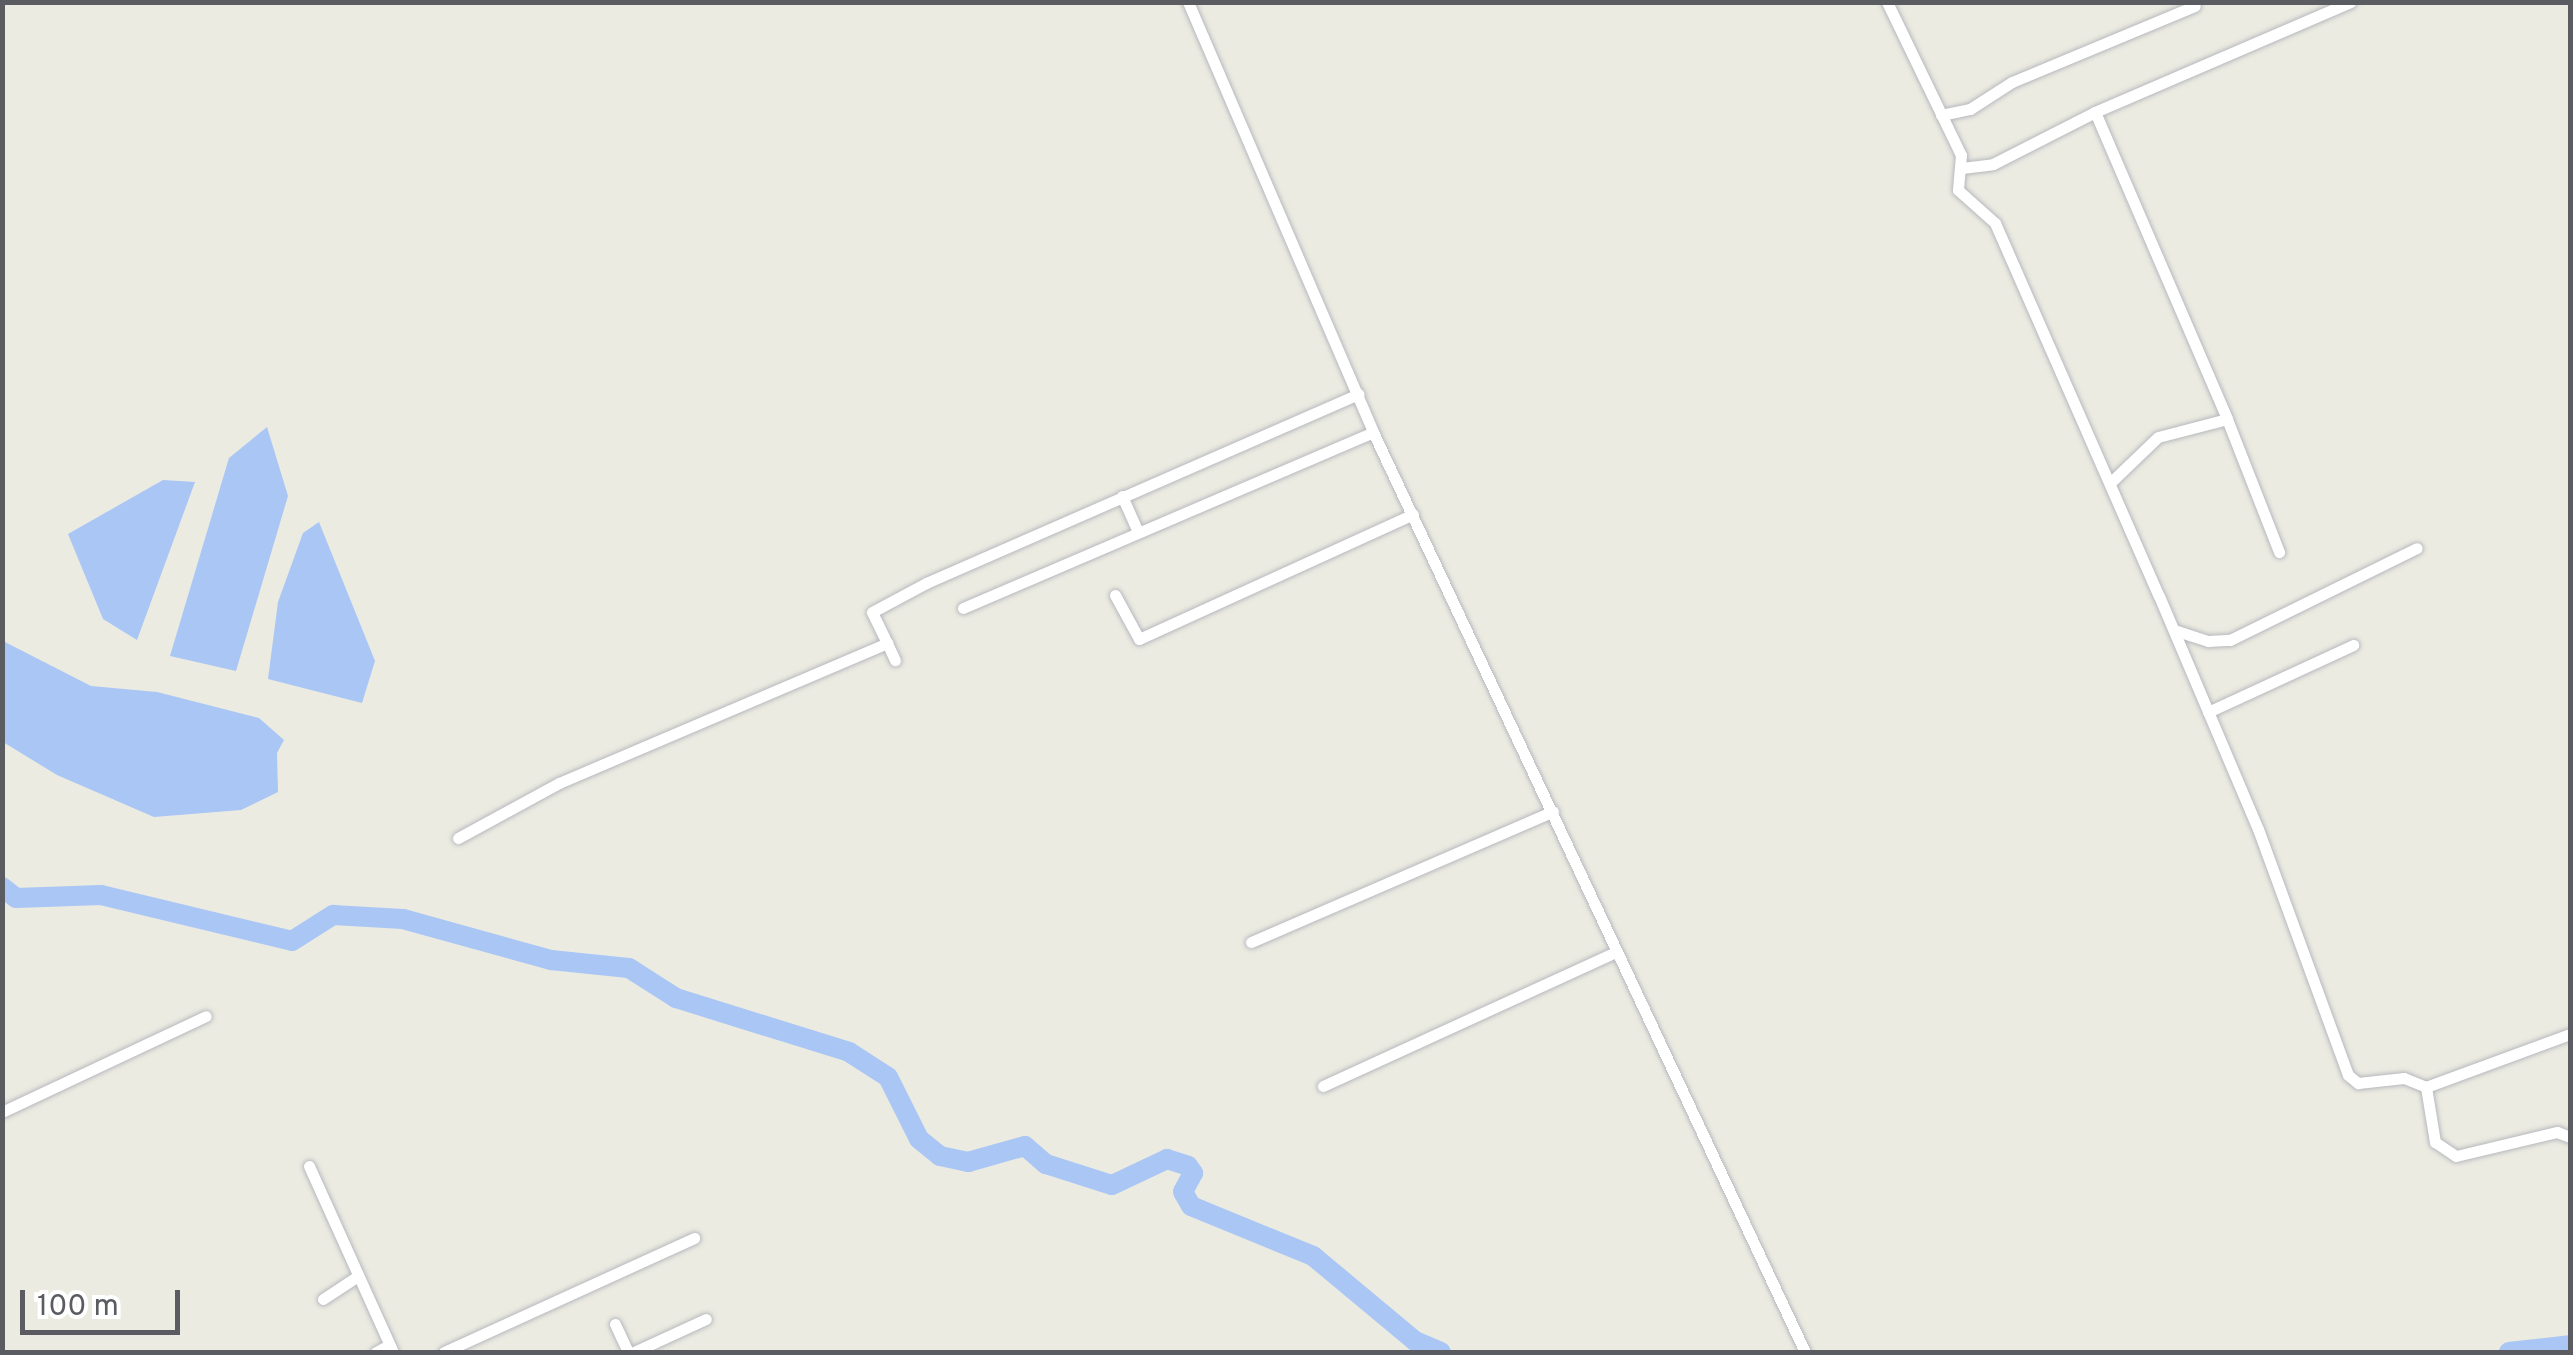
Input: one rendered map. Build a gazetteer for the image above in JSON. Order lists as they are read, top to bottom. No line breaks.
{"scale_bar":"100 m"}
